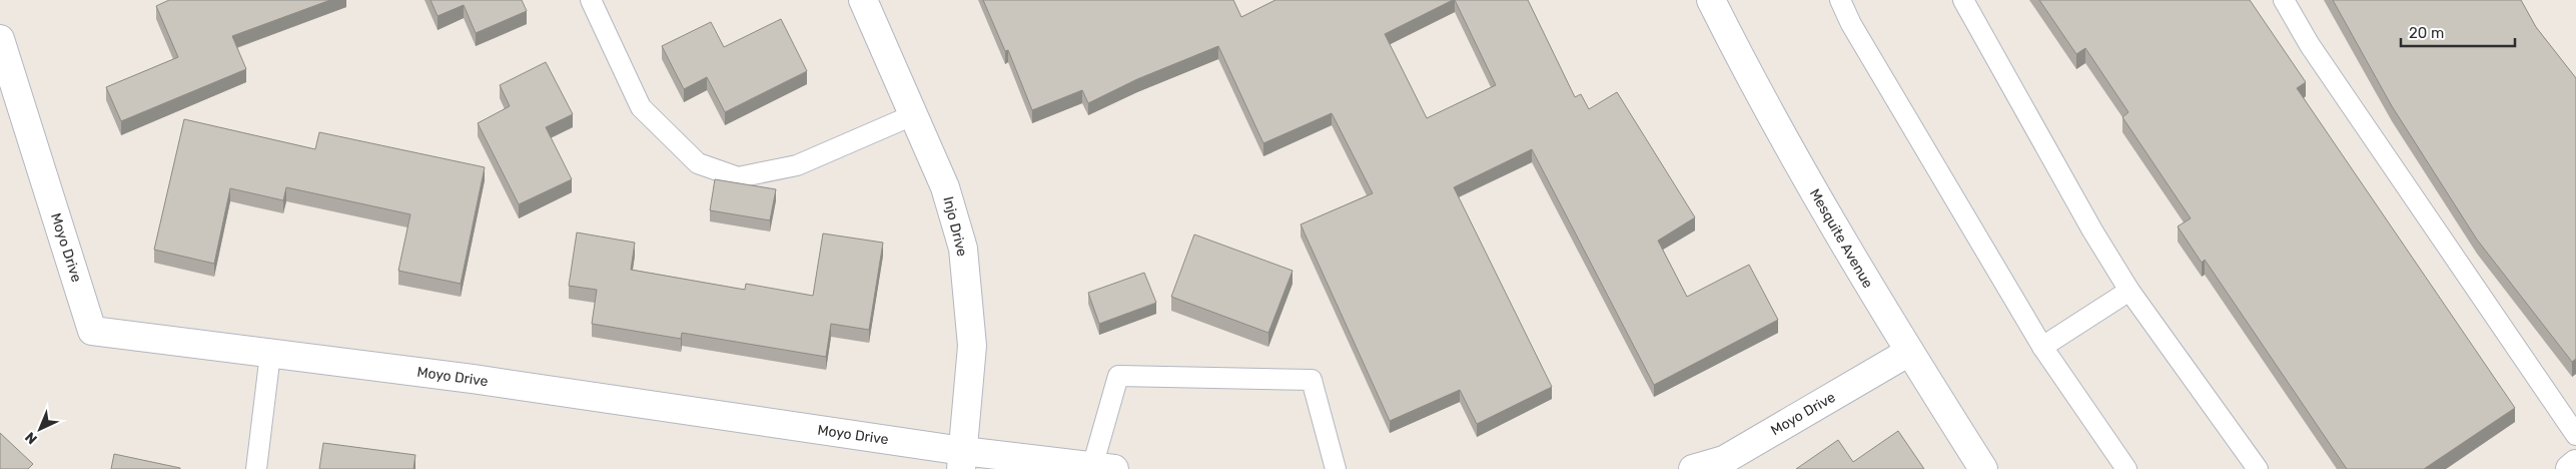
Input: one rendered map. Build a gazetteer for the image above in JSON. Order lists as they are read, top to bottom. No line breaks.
{"streets":{"street":["Injo Drive","Mesquite Avenue","Moyo Drive"]},"crossings":[["Injo Drive","Moyo Drive"],["Mesquite Avenue","Moyo Drive"]],"scale_bar":"20 m","north":"bottom left"}
